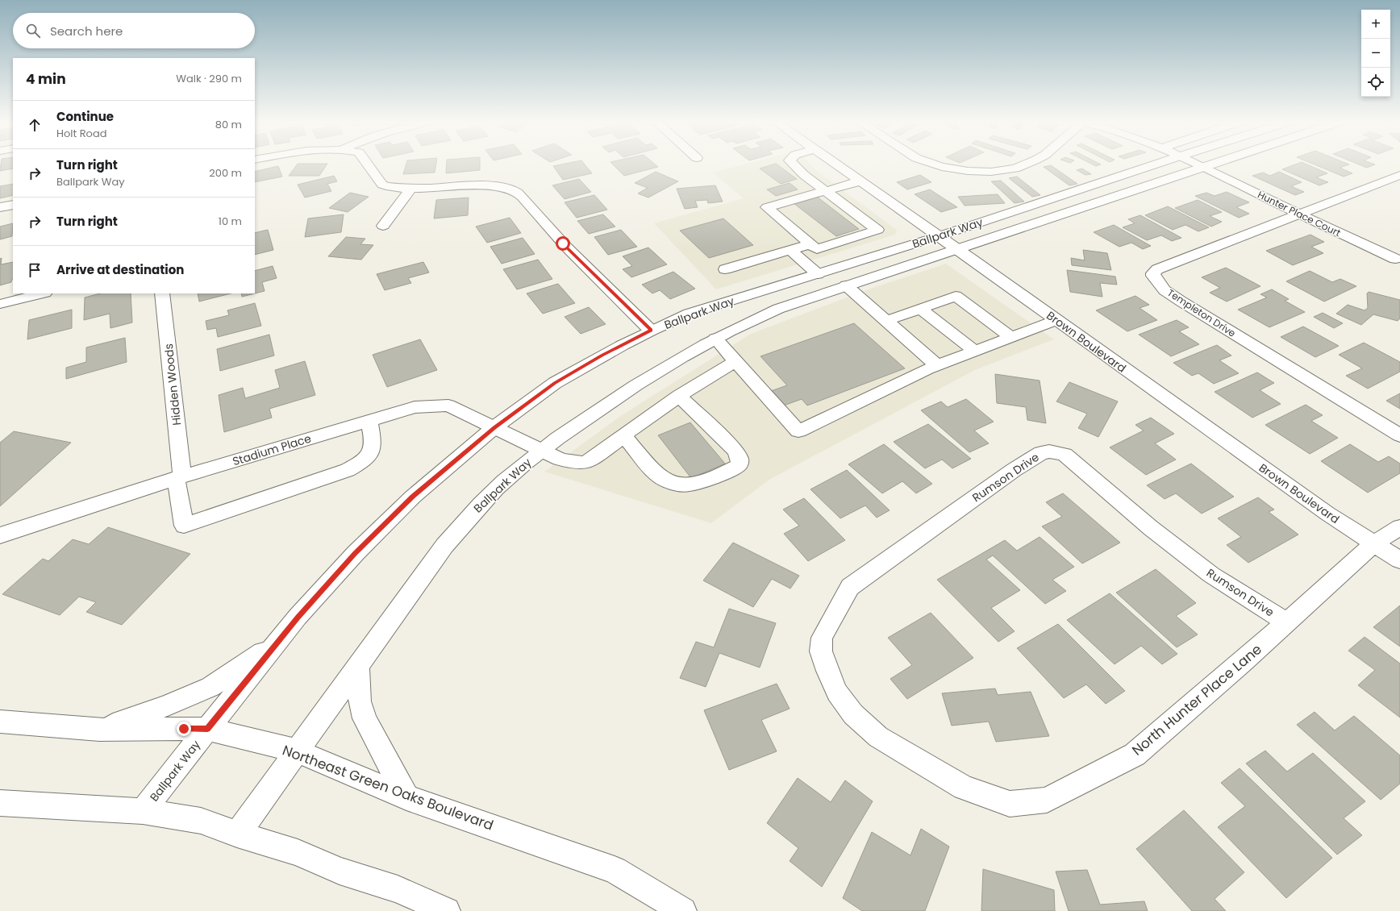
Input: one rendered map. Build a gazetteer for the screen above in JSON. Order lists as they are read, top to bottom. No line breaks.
{"streets":{"street":["Hunter Place Court","Ballpark Way","Templeton Drive","Brown Boulevard","Hidden Woods","Stadium Place","Rumson Drive","North Hunter Place Lane","Northeast Green Oaks Boulevard"]},"crossings":[["Hunter Place Court","Ballpark Way"],["Hunter Place Court","Templeton Drive"],["Ballpark Way","Brown Boulevard"],["Ballpark Way","Stadium Place"],["Ballpark Way","Northeast Green Oaks Boulevard"],["Brown Boulevard","North Hunter Place Lane"],["Hidden Woods","Stadium Place"],["Rumson Drive","North Hunter Place Lane"]],"page":{"map_buttons":["+","−"],"search":"Search here","heading":["4 min","Walk · 290 m"],"list":[["Continue","Holt Road","80 m"],["Turn right","Ballpark Way","200 m"],["Turn right","10 m"],"Arrive at destination"]}}
